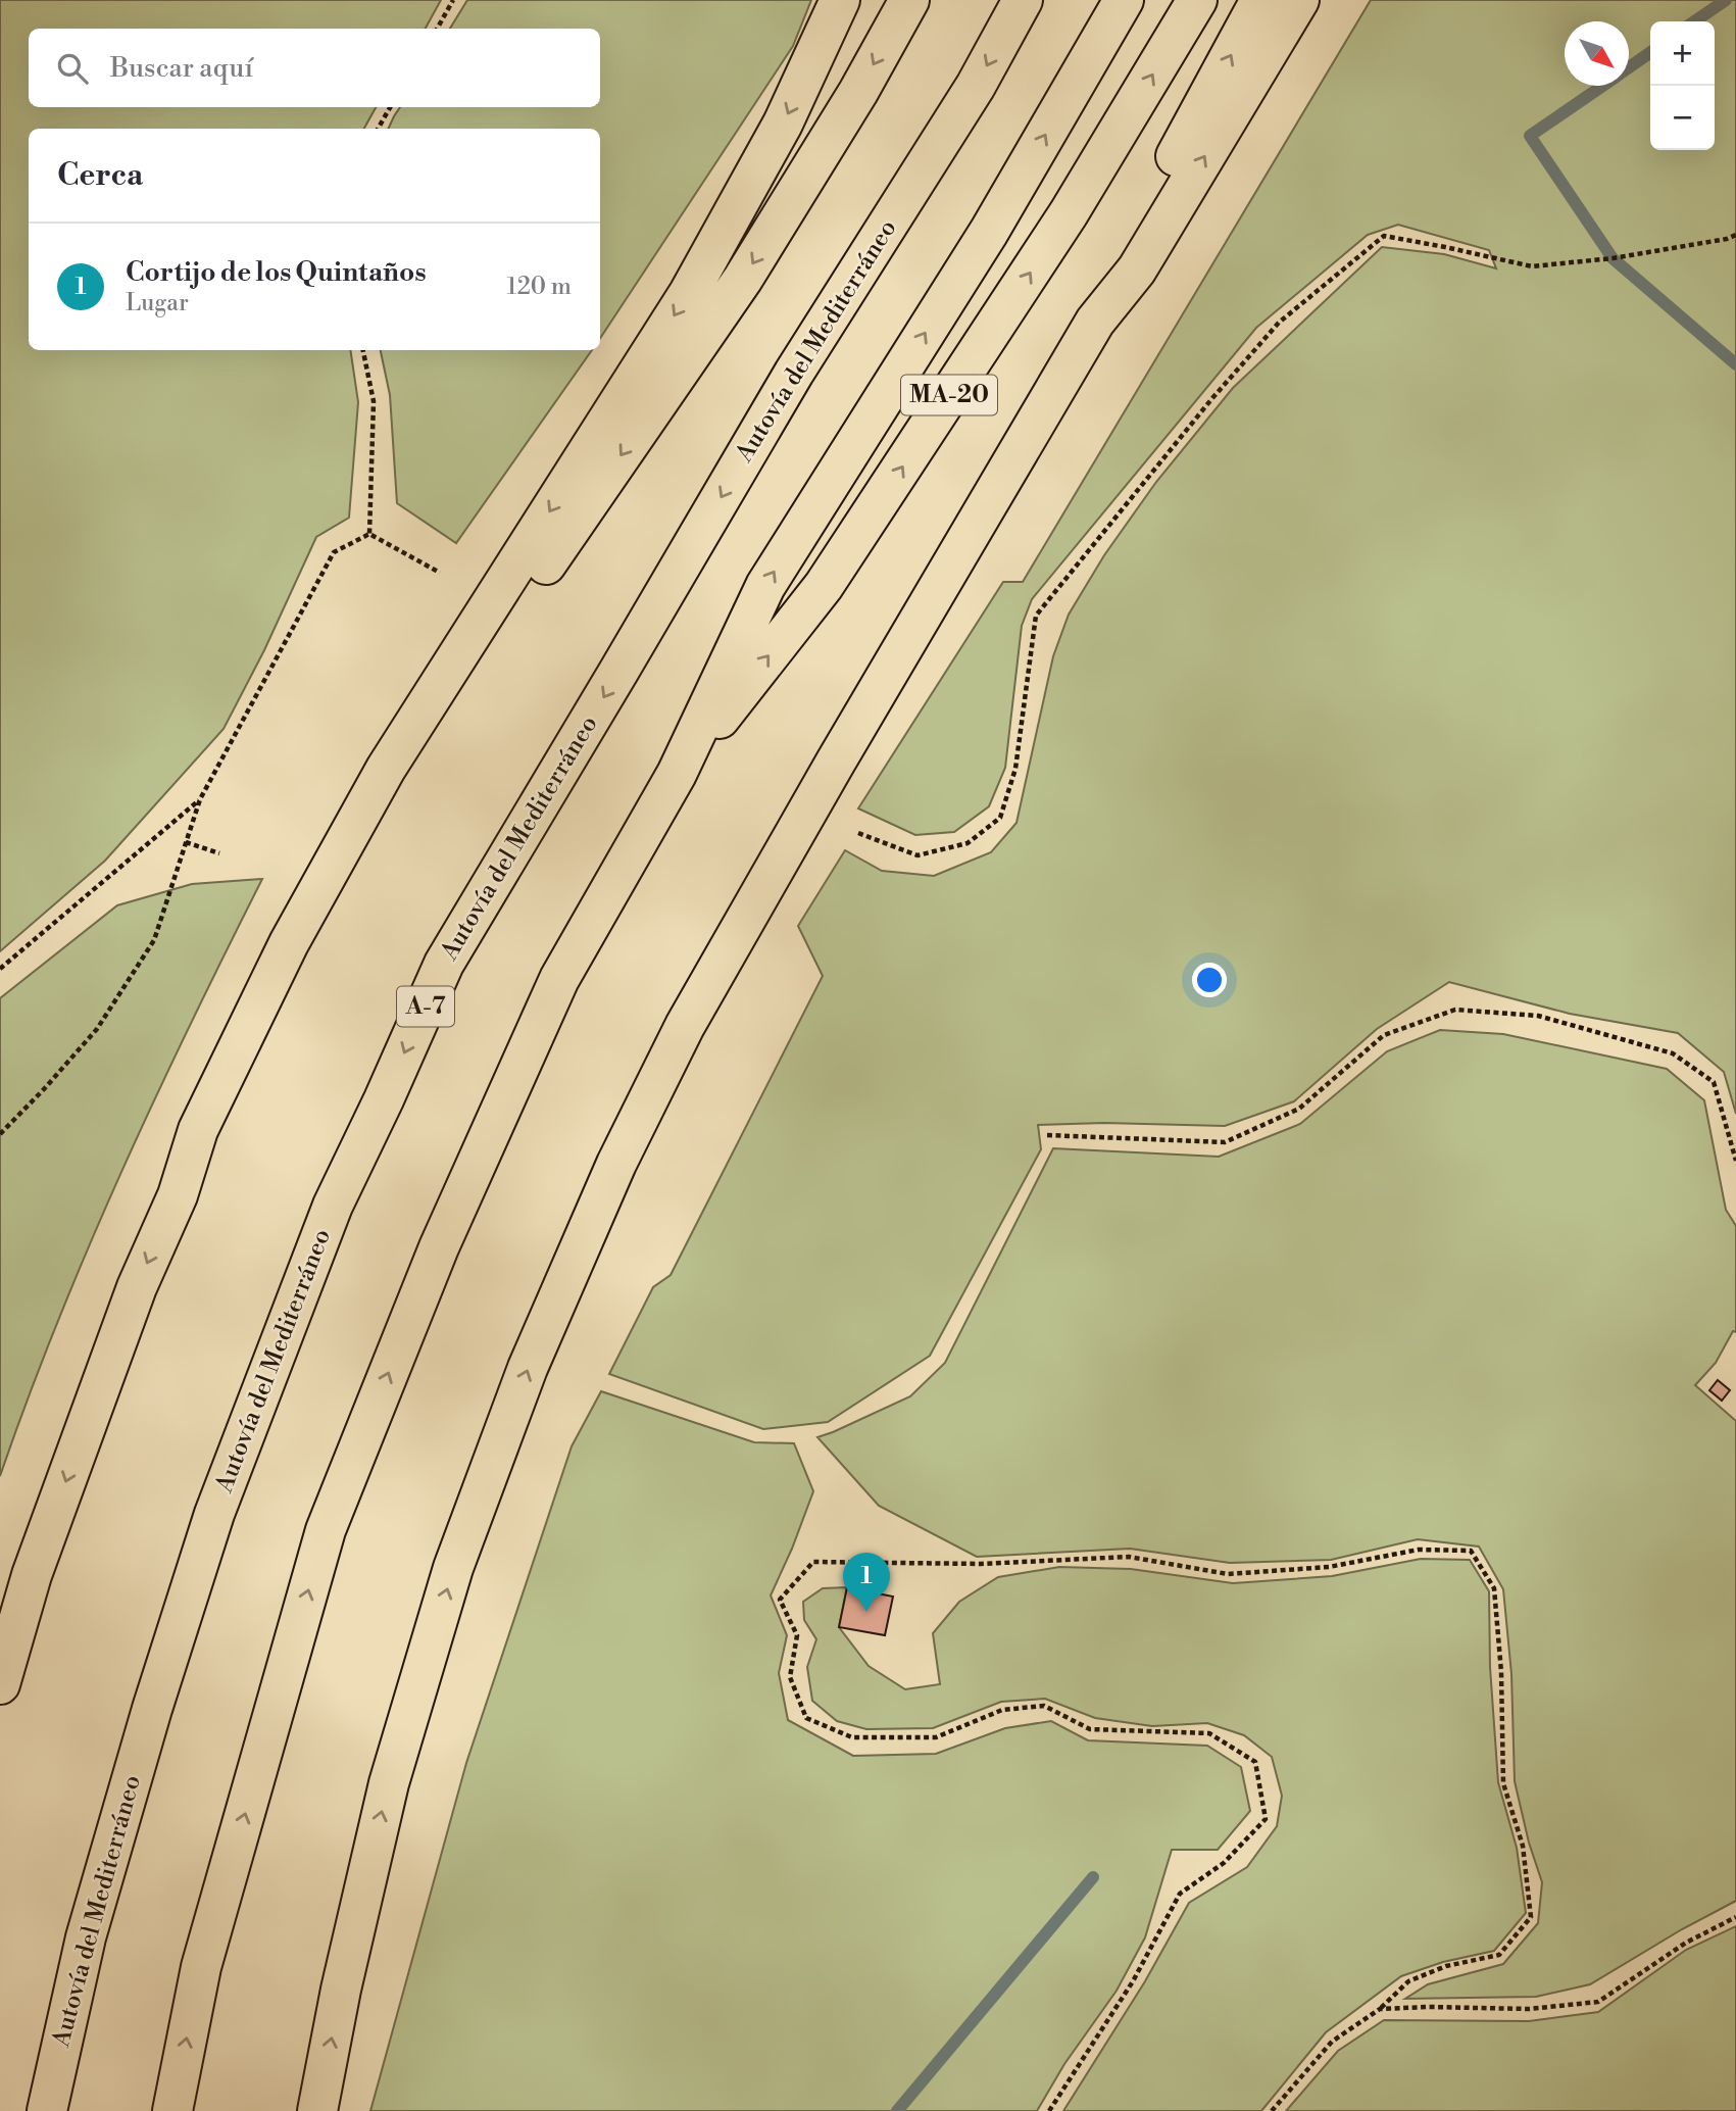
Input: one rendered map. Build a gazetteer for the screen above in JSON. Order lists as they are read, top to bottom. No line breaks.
{"streets":{"highway":["Autovía del Mediterráneo","MA-20","A-7"]},"north":"bottom right","page":{"map_buttons":["+","−"],"search":"Buscar aquí","heading":"Cerca","list":[{"mark":"1","name":"Cortijo de los Quintaños","note":"Lugar","value":"120 m"}],"pins":"1"}}
